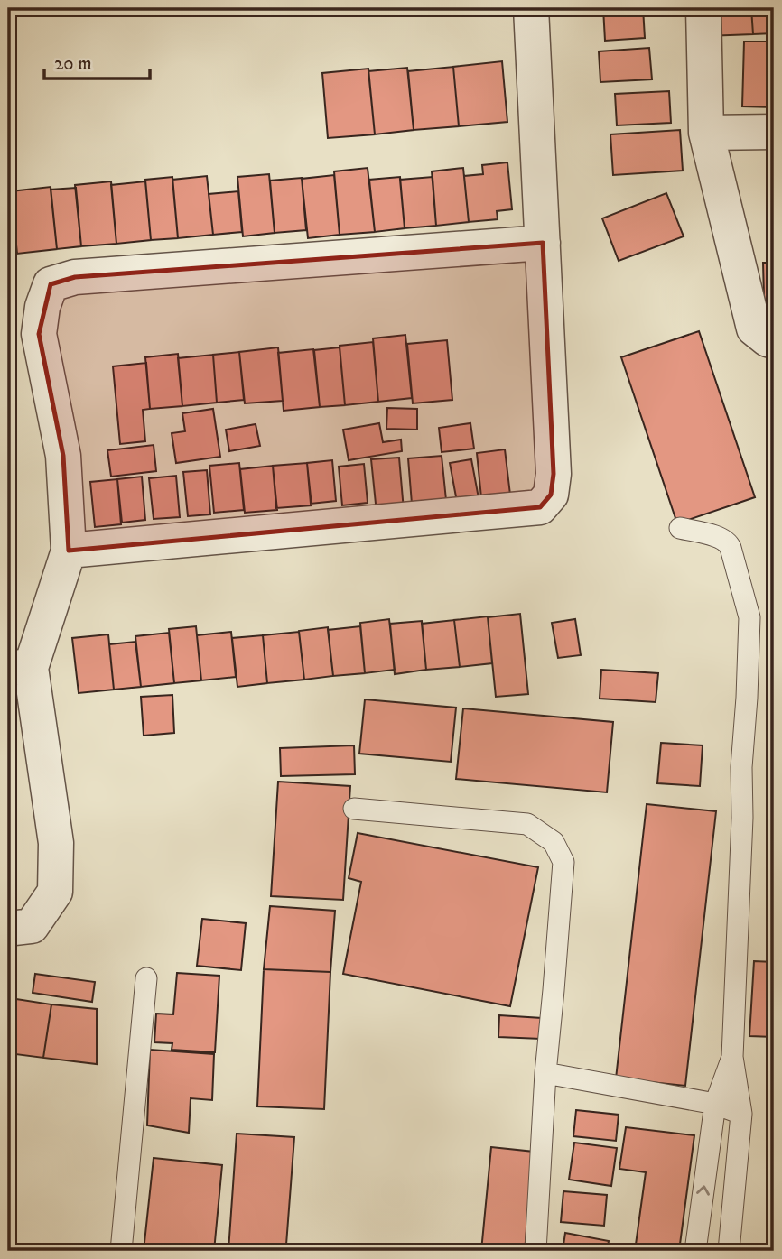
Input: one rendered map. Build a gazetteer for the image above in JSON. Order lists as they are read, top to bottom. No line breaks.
{"scale_bar":"20 m"}
